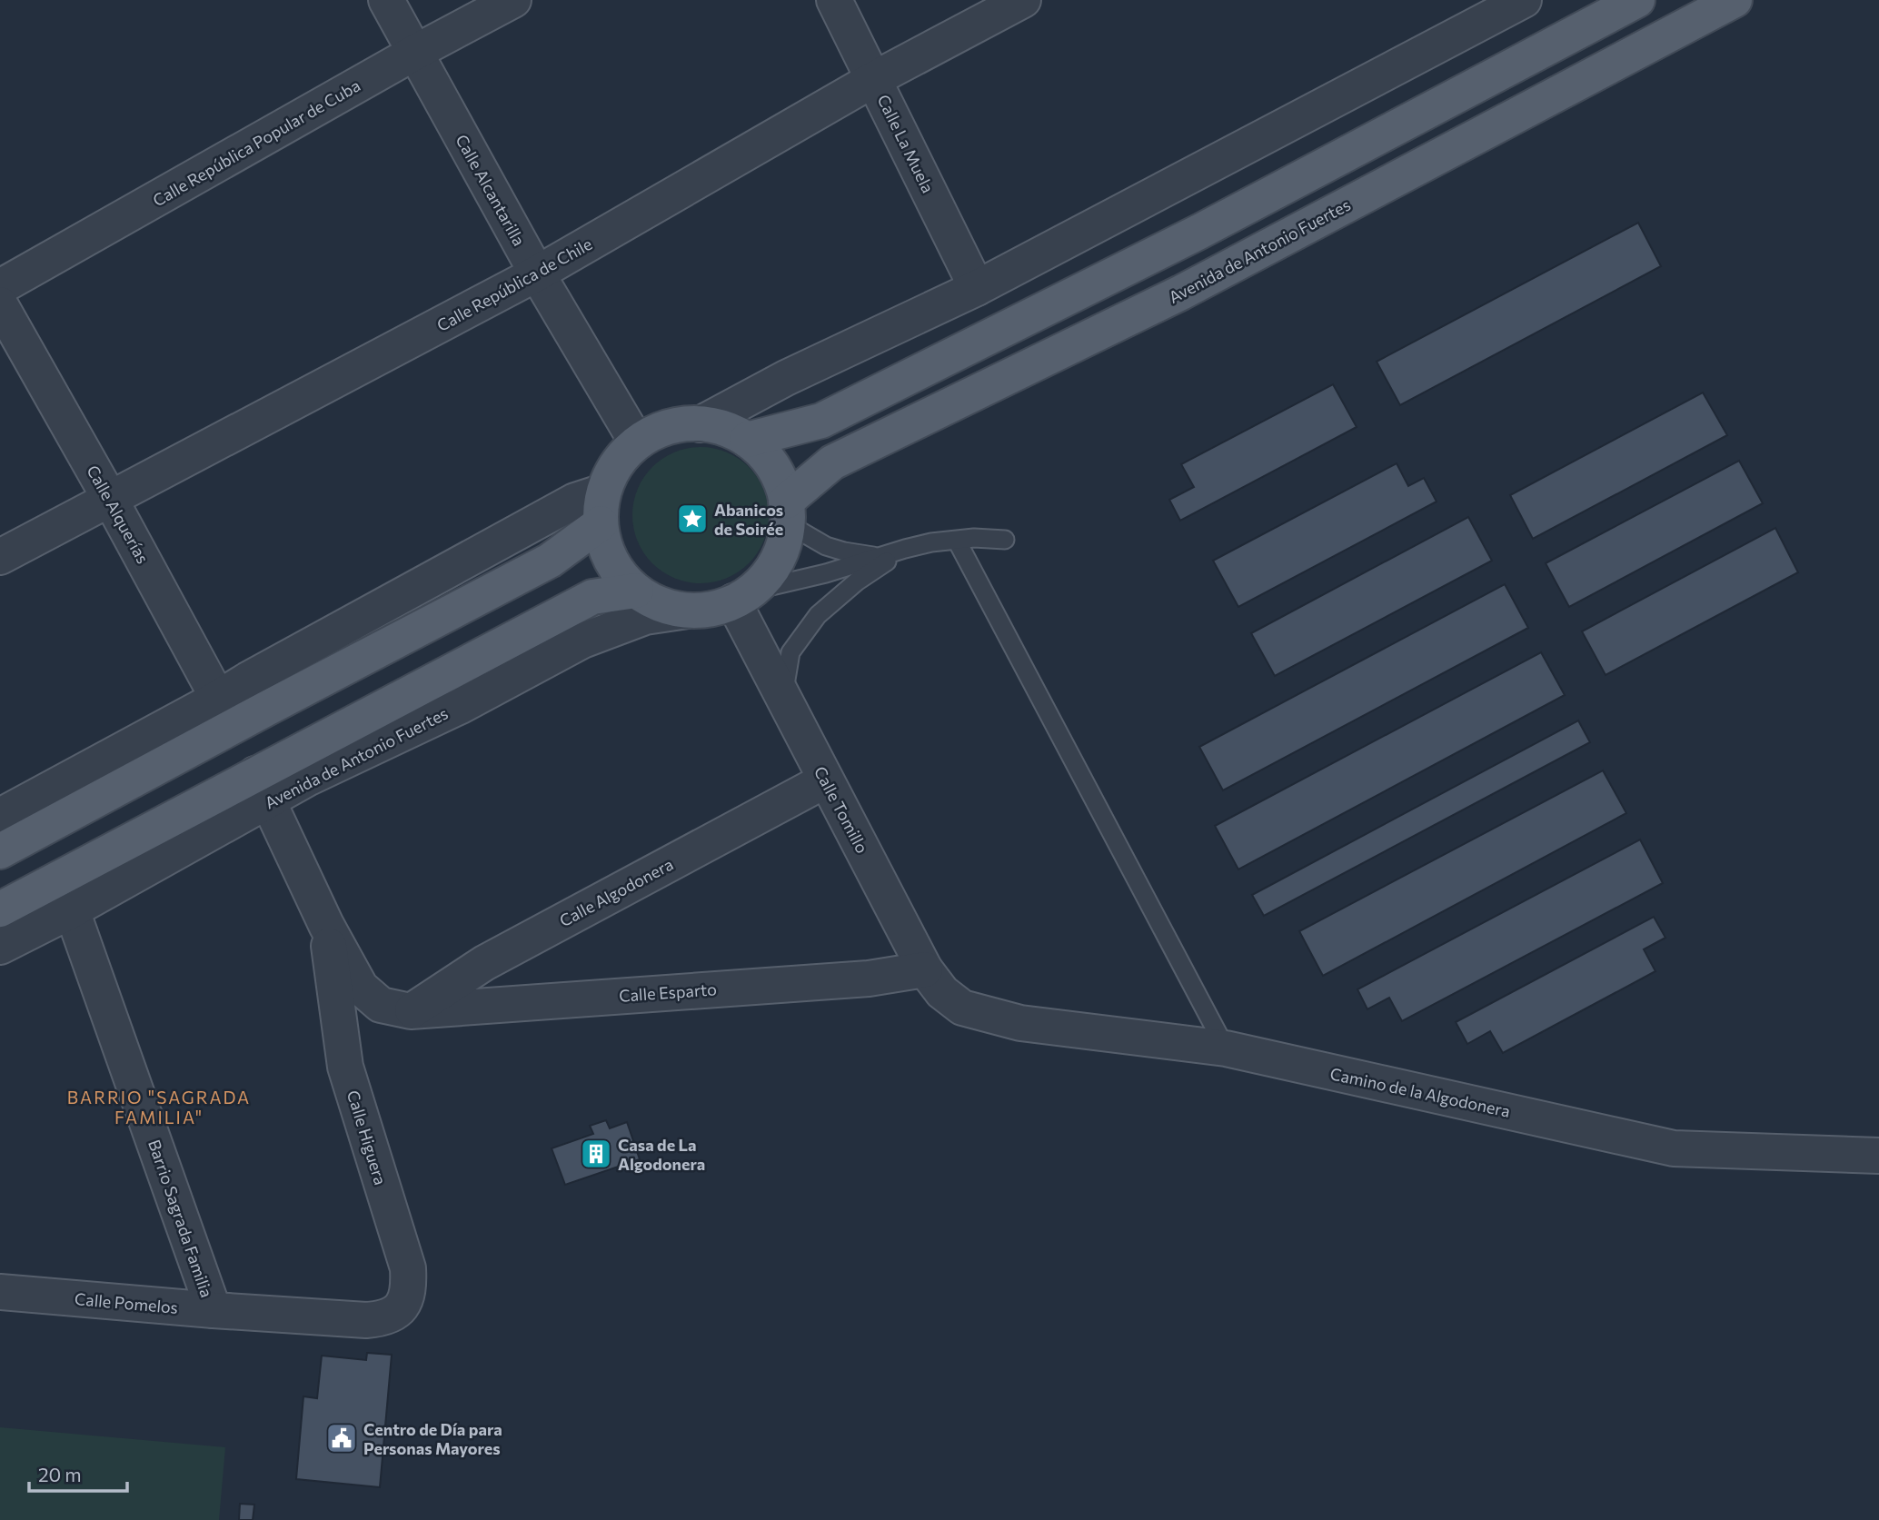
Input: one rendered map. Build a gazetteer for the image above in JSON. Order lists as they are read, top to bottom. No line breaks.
{"streets":{"main road":["Avenida de Antonio Fuertes"],"street":["Calle República Popular de Cuba","Calle La Muela","Calle Alcantarilla","Calle República de Chile","Calle Alquerías","Calle Tomillo","Calle Algodonera","Calle Esparto","Camino de la Algodonera","Calle Higuera","Barrio Sagrada Familia","Calle Pomelos"]},"crossings":[["Calle República Popular de Cuba","Calle Alcantarilla"],["Calle La Muela","Calle República de Chile"],["Calle Alcantarilla","Avenida de Antonio Fuertes"],["Calle Alcantarilla","Calle República de Chile"],["Calle Alcantarilla","Calle Tomillo"],["Avenida de Antonio Fuertes","Calle Tomillo"],["Avenida de Antonio Fuertes","Calle Higuera"],["Avenida de Antonio Fuertes","Barrio Sagrada Familia"],["Calle República de Chile","Calle Alquerías"],["Calle Tomillo","Calle Algodonera"],["Calle Tomillo","Calle Esparto"],["Calle Tomillo","Camino de la Algodonera"],["Calle Algodonera","Calle Esparto"],["Calle Algodonera","Calle Higuera"],["Calle Esparto","Calle Higuera"],["Calle Higuera","Calle Pomelos"],["Barrio Sagrada Familia","Calle Pomelos"]],"districts":["BARRIO \"SAGRADA FAMILIA\""],"places":{"place":["Abanicos de Soirée"],"building":["Casa de La Algodonera"],"public building":["Centro de Día para Personas Mayores"]},"scale_bar":"20 m"}
